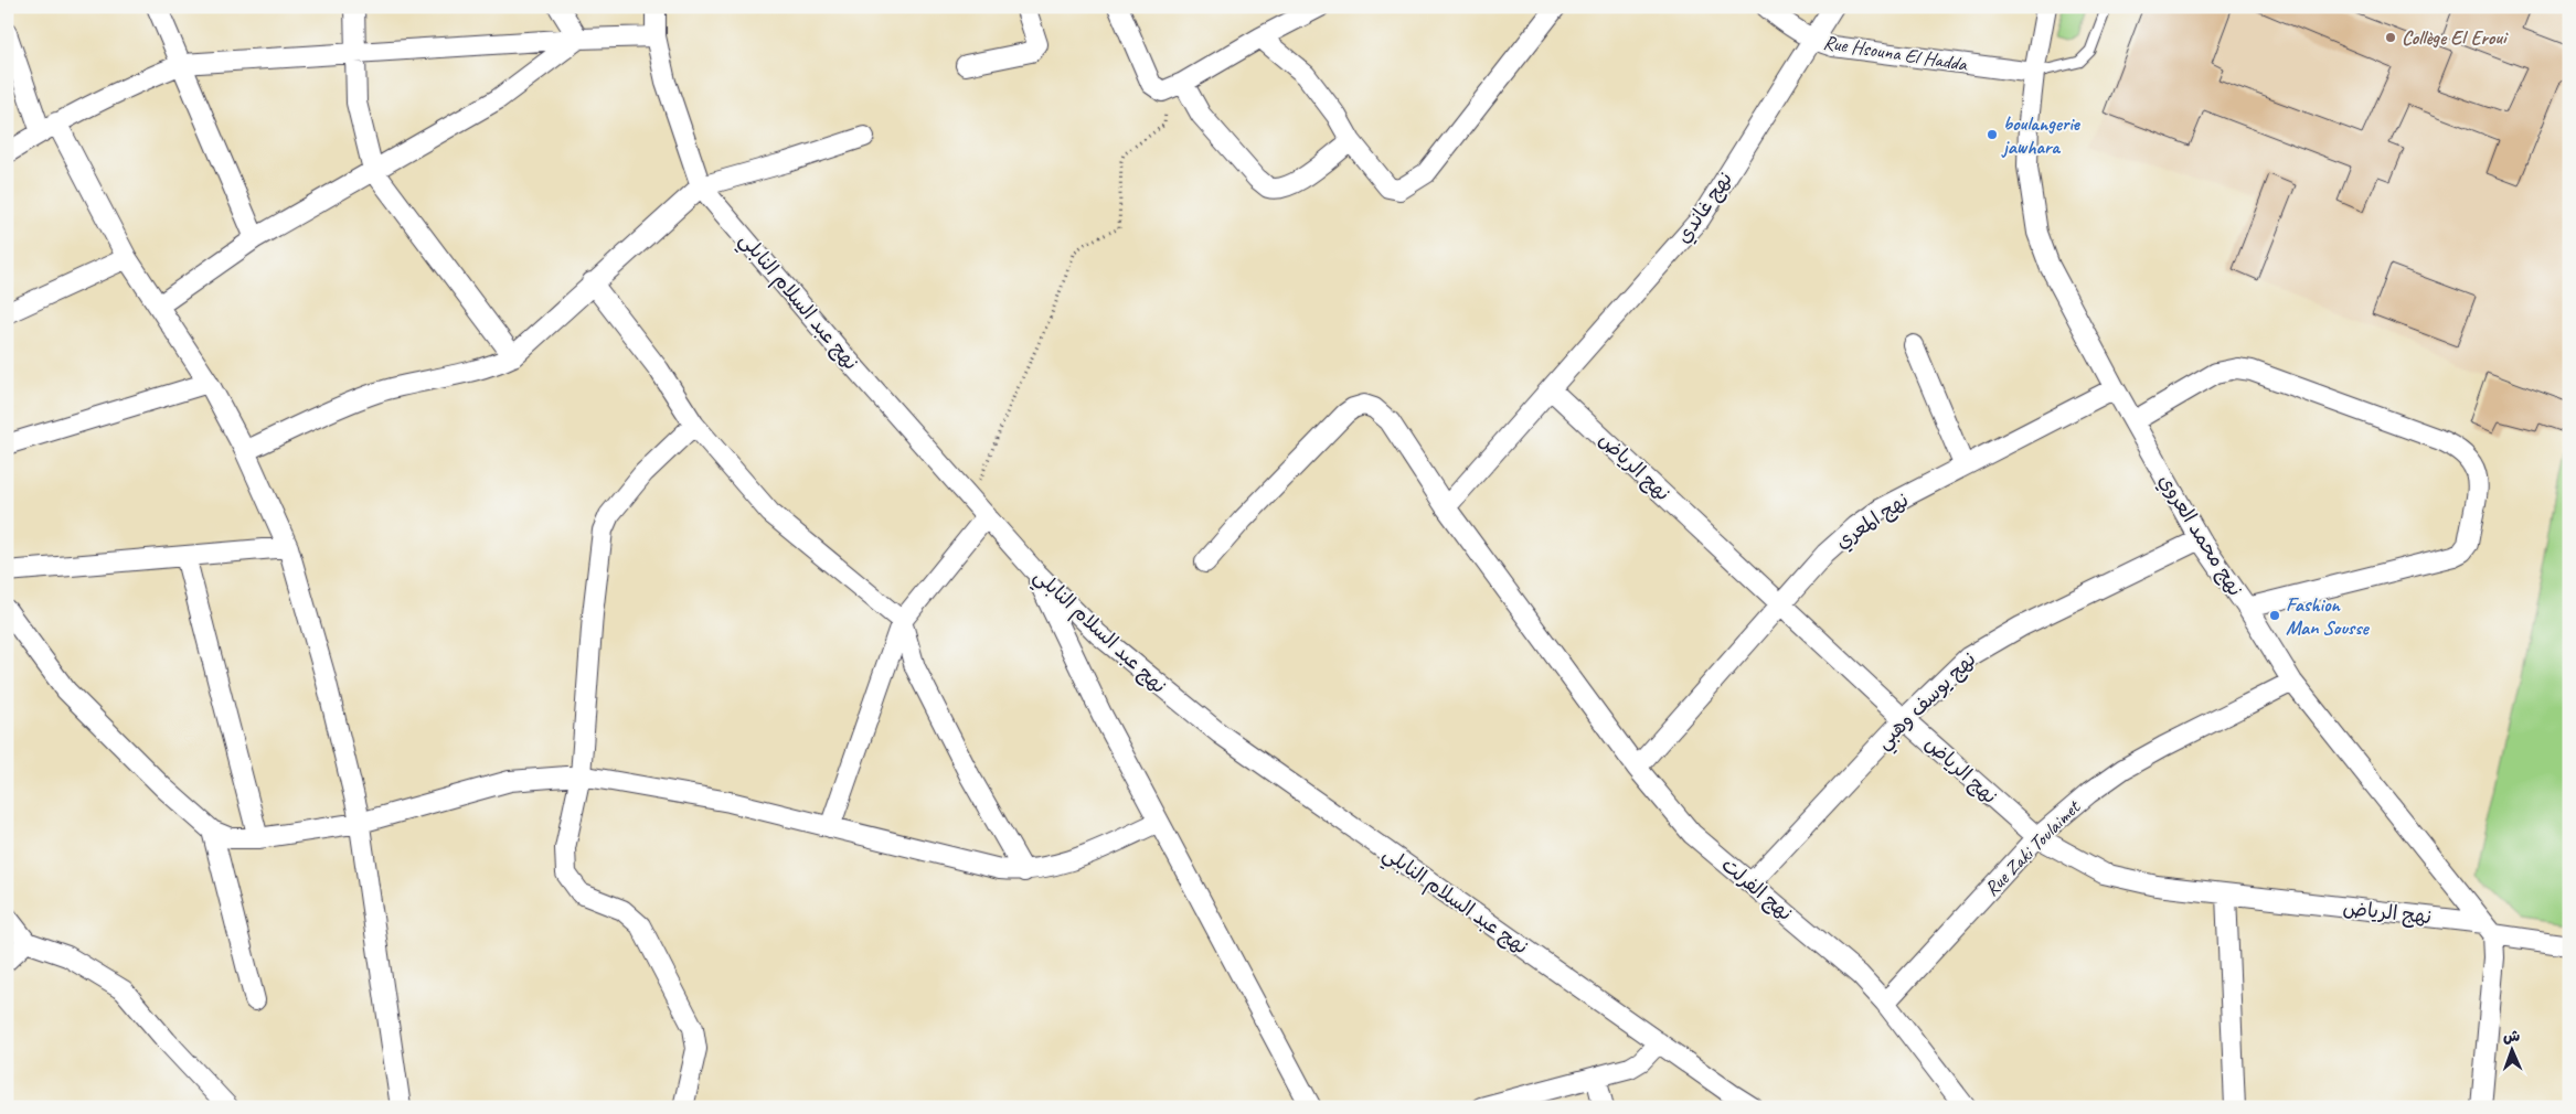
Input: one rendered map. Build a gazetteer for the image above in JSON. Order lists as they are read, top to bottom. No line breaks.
{"streets":{"street":["Rue Hsouna El Hadda","نهج غاندي","نهج عبد السلام النابلي","نهج الرياض","نهج المعري","نهج محمد العروي","نهج يوسف وهبي","Rue Zaki Toulaimet","نهج الفرلت"]},"crossings":[["Rue Hsouna El Hadda","نهج غاندي"],["Rue Hsouna El Hadda","نهج محمد العروي"],["نهج غاندي","نهج الرياض"],["نهج غاندي","نهج الفرلت"],["نهج الرياض","نهج المعري"],["نهج الرياض","نهج محمد العروي"],["نهج الرياض","نهج يوسف وهبي"],["نهج الرياض","Rue Zaki Toulaimet"],["نهج المعري","نهج محمد العروي"],["نهج المعري","نهج الفرلت"],["نهج محمد العروي","نهج يوسف وهبي"],["نهج محمد العروي","Rue Zaki Toulaimet"],["نهج يوسف وهبي","نهج الفرلت"],["Rue Zaki Toulaimet","نهج الفرلت"]],"places":["Collège El Eroui","boulangerie jawhara","Fashion Man Sousse"],"north":"top"}
